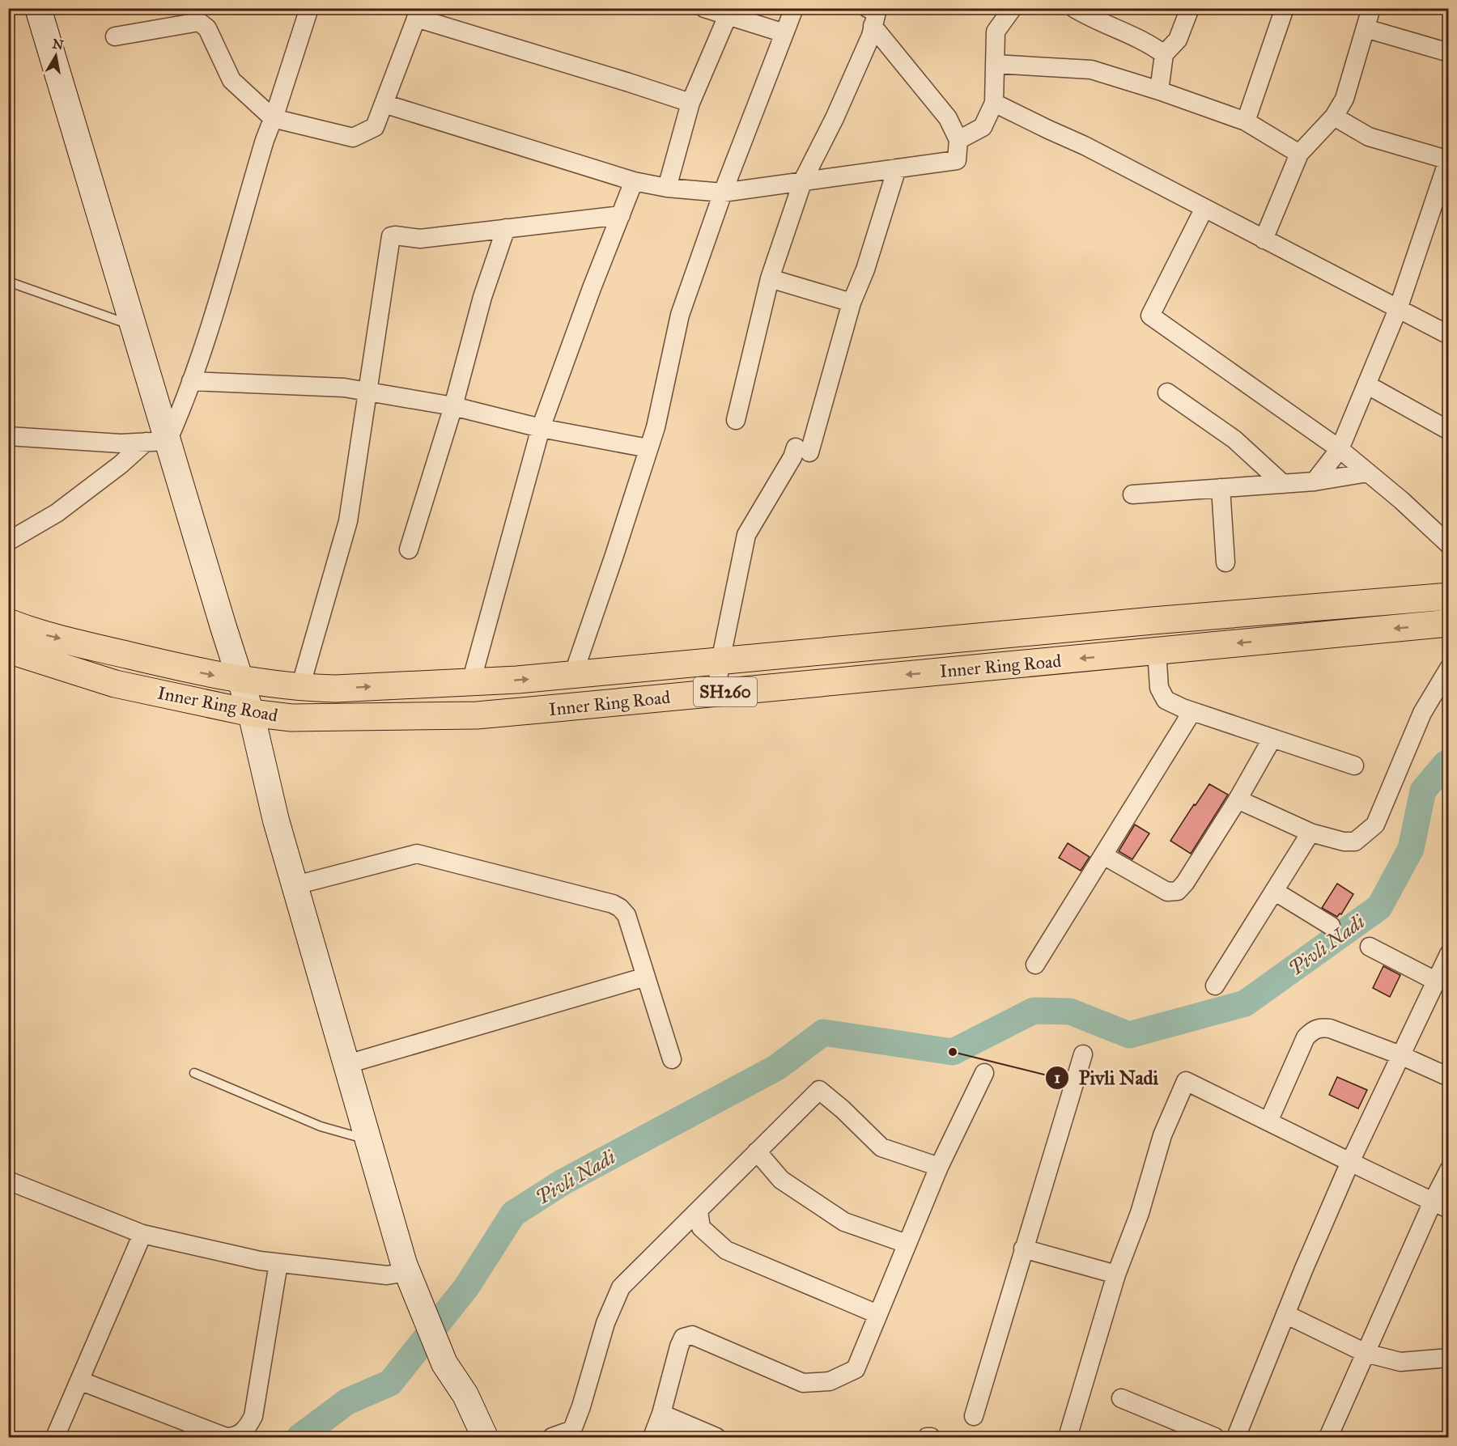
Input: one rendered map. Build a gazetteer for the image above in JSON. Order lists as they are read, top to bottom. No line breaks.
{"streets":{"highway":["Inner Ring Road","SH260"]},"water":["Pivli Nadi"],"places":["Pivli Nadi"],"north":"top"}
